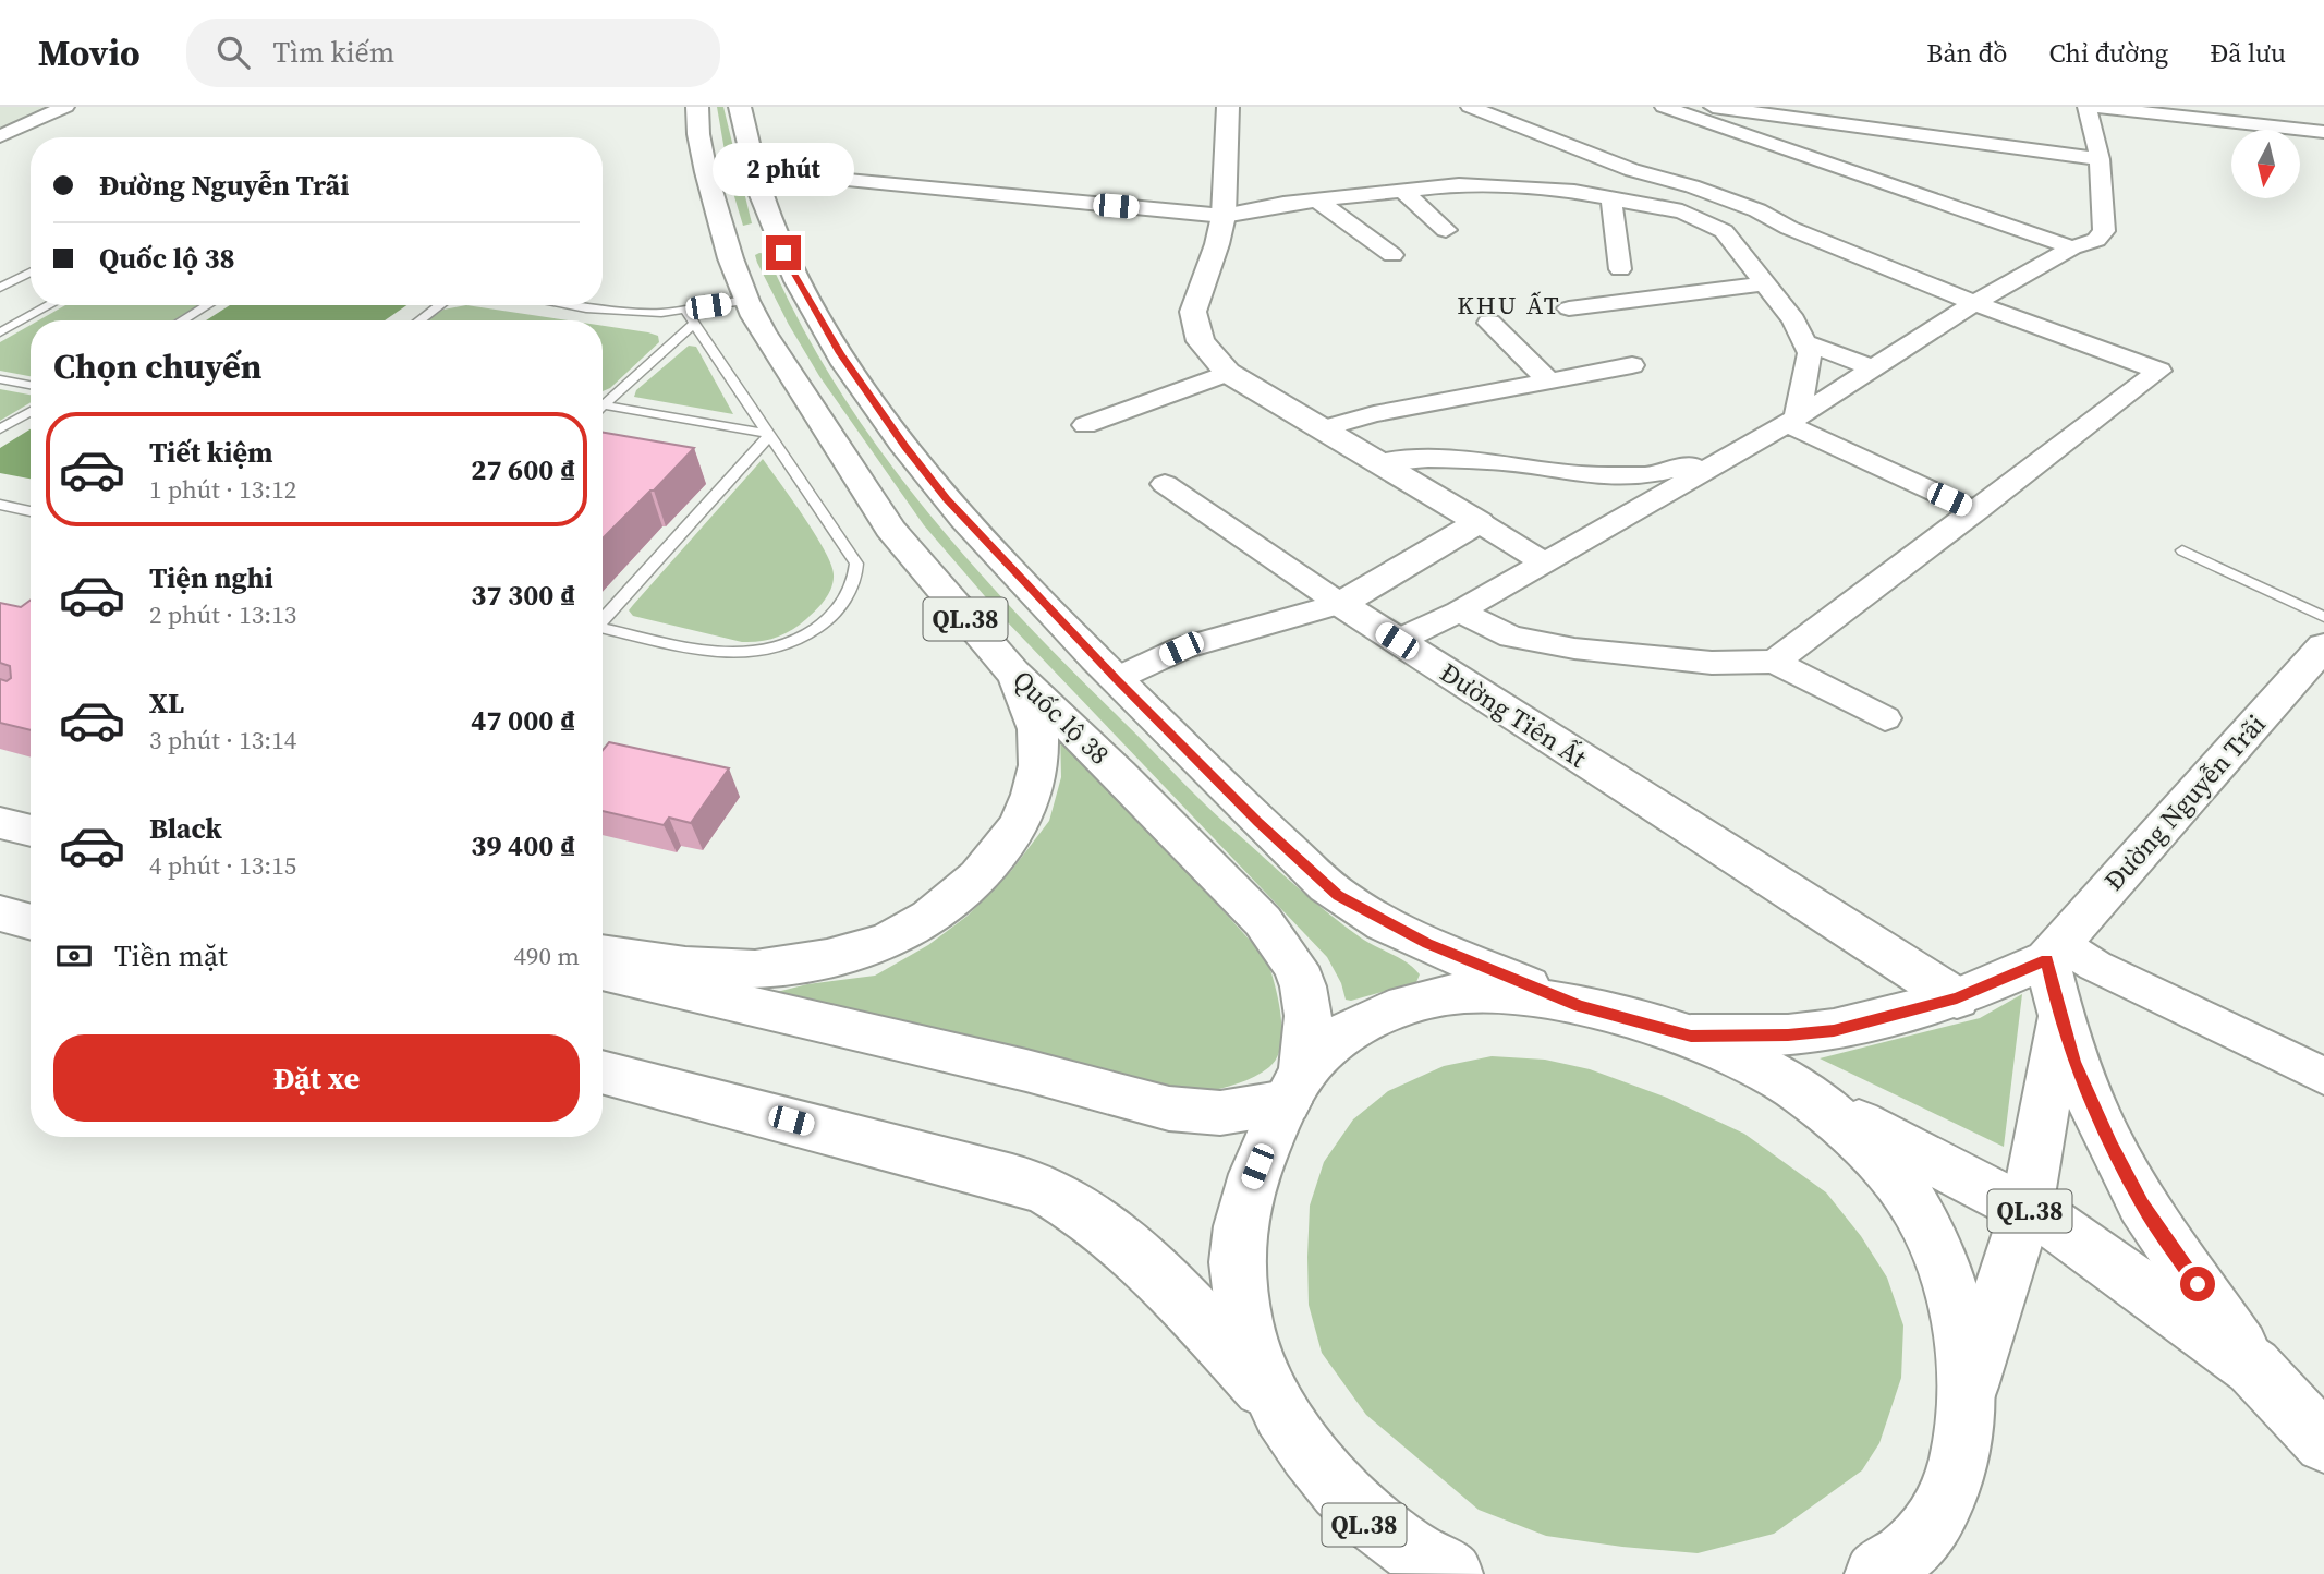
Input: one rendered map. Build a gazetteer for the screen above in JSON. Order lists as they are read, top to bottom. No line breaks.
{"streets":{"main road":["QL.38","Đường Tiên Ất","Quốc lộ 38","Đường Nguyễn Trãi"]},"crossings":[["Đường Tiên Ất","Đường Nguyễn Trãi"]],"districts":["KHU ẤT"],"north":"bottom","page":{"header":"Movio","search":"Tìm kiếm","nav":["Bản đồ","Chỉ đường","Đã lưu"],"banner":["Đường Nguyễn Trãi","Quốc lộ 38"],"bubble":"2 phút","heading":"Chọn chuyến","list":[{"name":"Tiết kiệm","note":"1 phút · 13:12","value":"27 600 ₫"},{"name":"Tiện nghi","note":"2 phút · 13:13","value":"37 300 ₫"},{"name":"XL","note":"3 phút · 13:14","value":"47 000 ₫"},{"name":"Black","note":"4 phút · 13:15","value":"39 400 ₫"}],"pay":["Tiền mặt","490 m"],"buttons":"Đặt xe"}}
